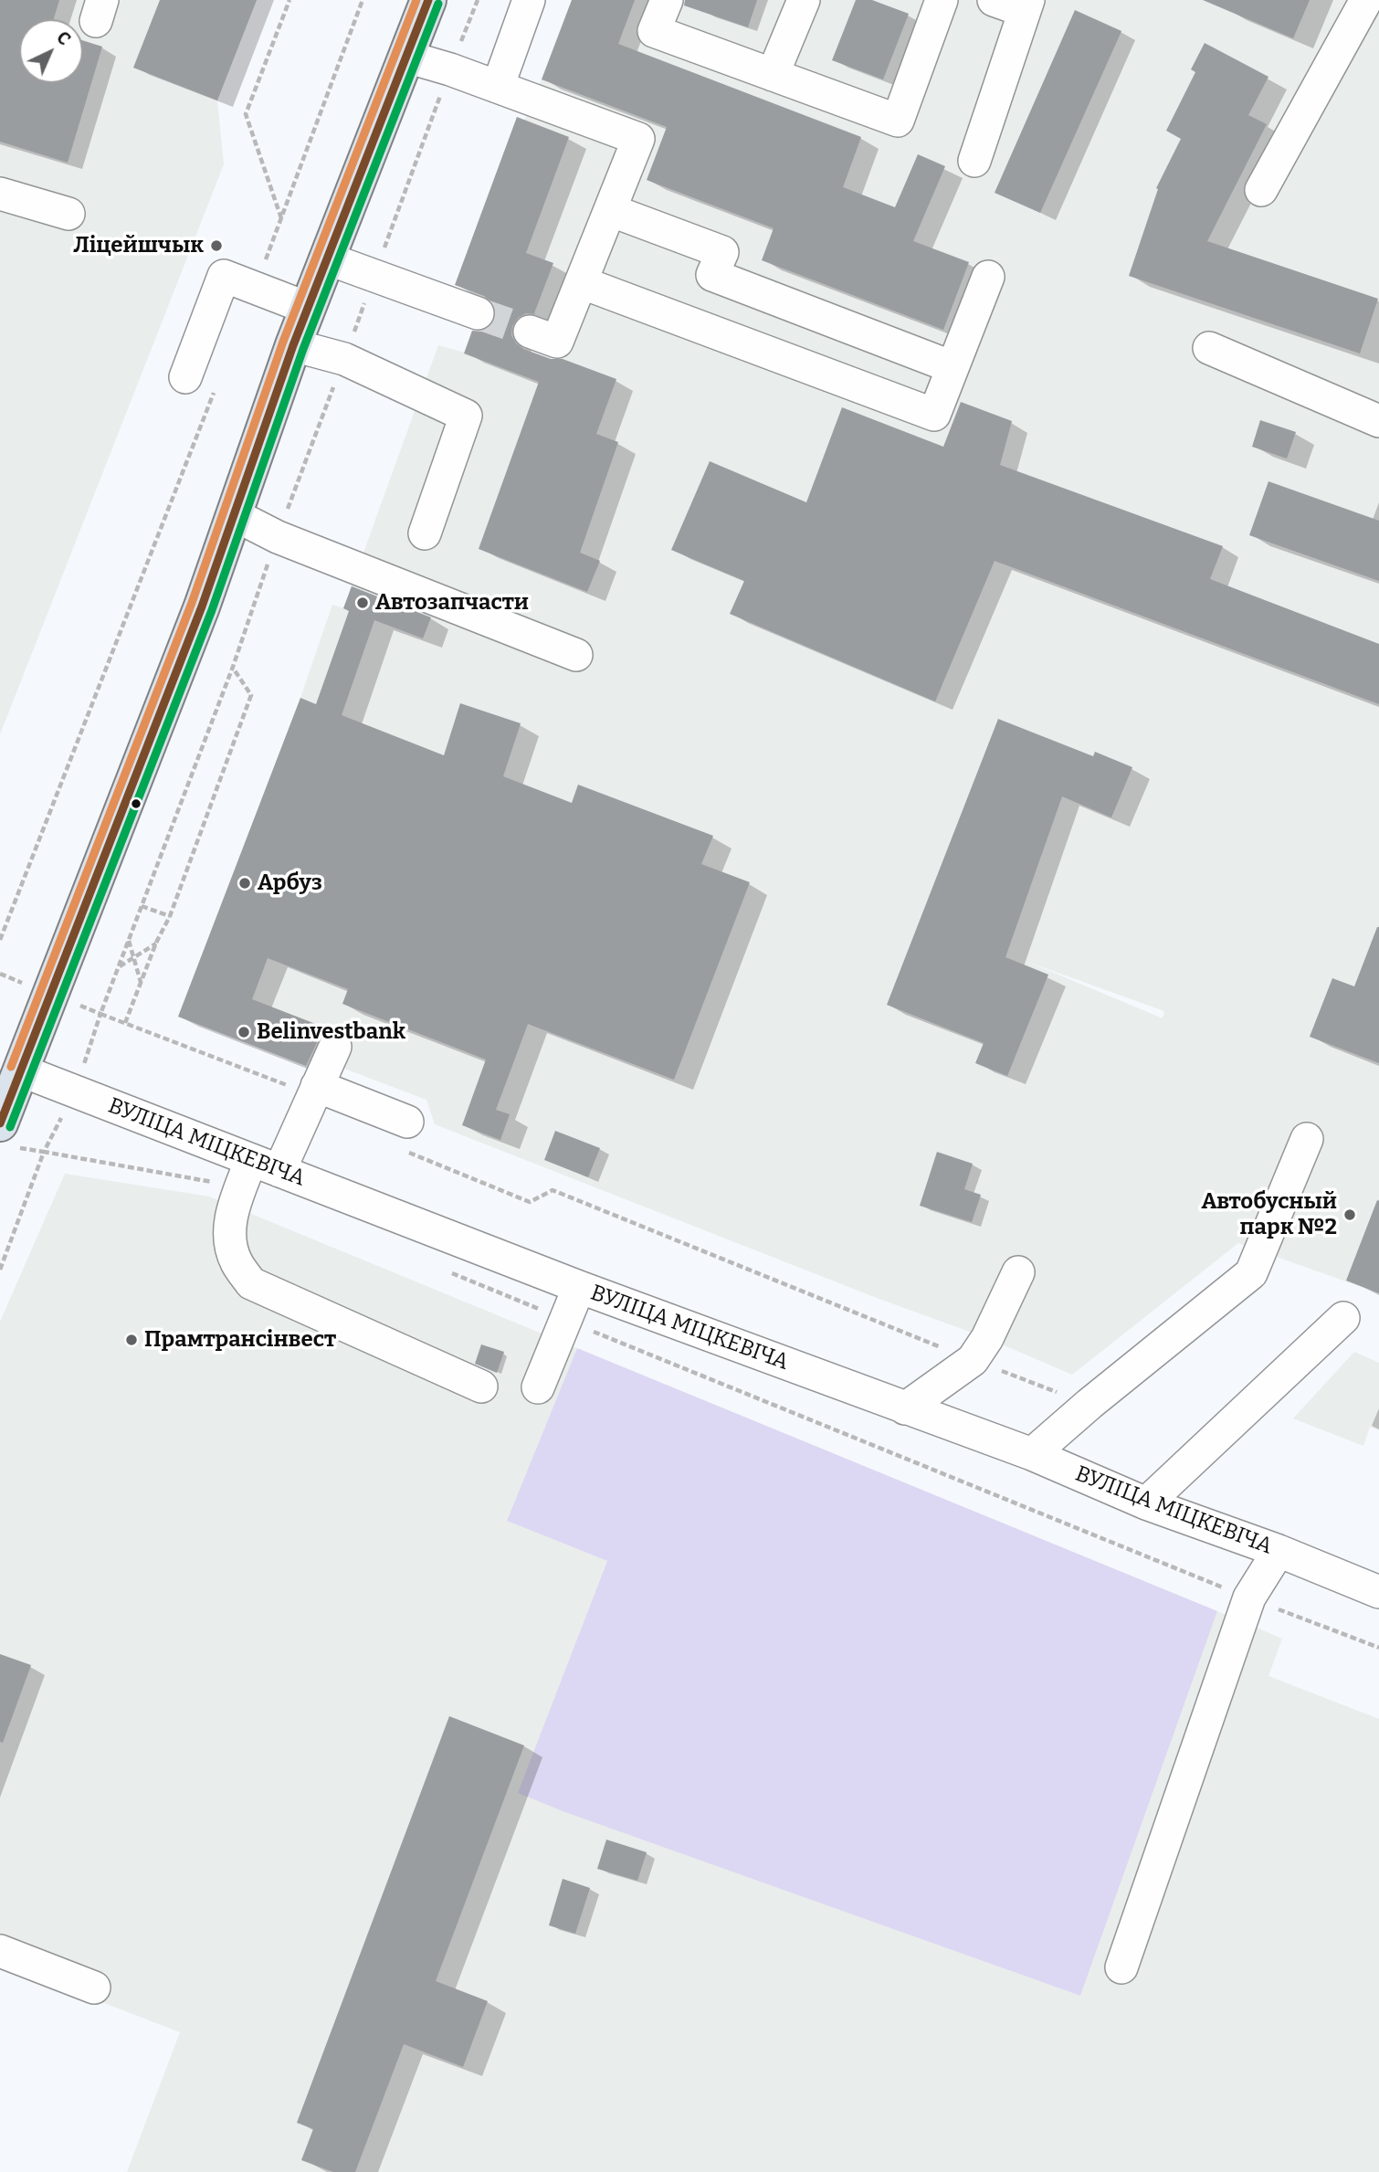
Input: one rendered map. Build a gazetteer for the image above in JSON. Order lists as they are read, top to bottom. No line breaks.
{"streets":{"street":["ВУЛІЦА МІЦКЕВІЧА"]},"places":["Ліцейшчык","Автозапчасти","Арбуз","Belinvestbank","Автобусный парк №2","Прамтрансінвест"],"north":"top right"}
